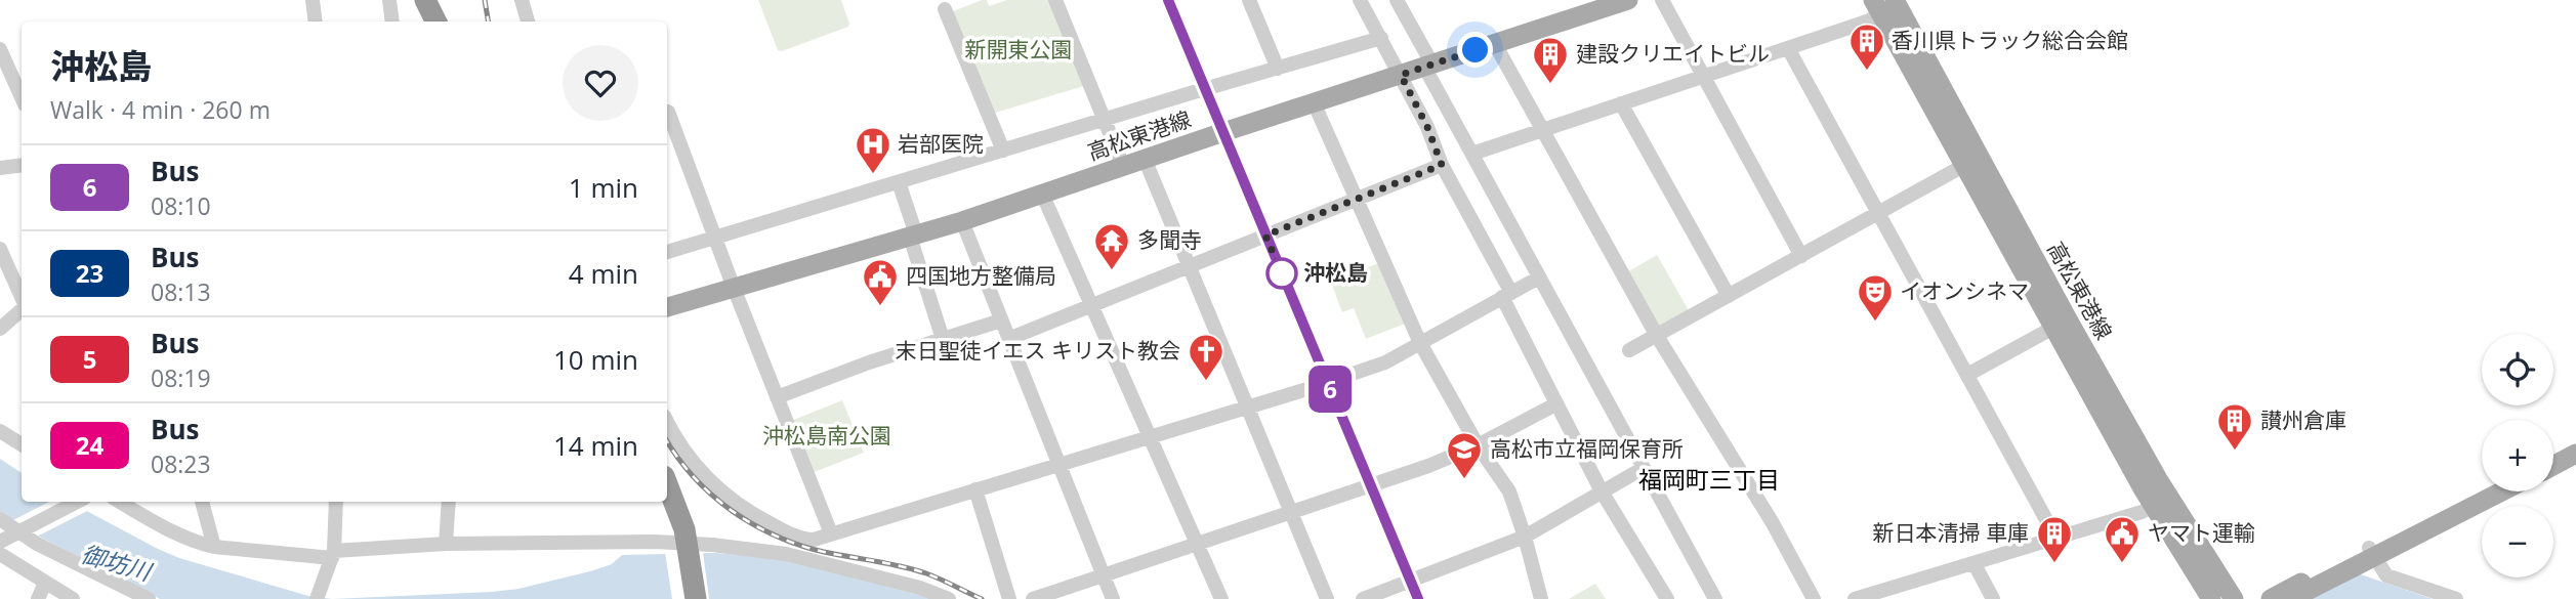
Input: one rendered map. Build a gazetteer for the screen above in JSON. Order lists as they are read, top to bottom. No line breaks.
{"streets":{"main road":["高松東港線"]},"districts":["福岡町三丁目"],"water":["御坊川"],"parks":["新開東公園","沖松島南公園"],"places":{"building":["香川県トラック総合会館","建設クリエイトビル","讃州倉庫","新日本清掃 車庫"],"hospital":["岩部医院"],"temple":["多聞寺"],"other":["沖松島"],"public building":["四国地方整備局","ヤマト運輸"],"theatre":["イオンシネマ"],"church":["末日聖徒イエス キリスト教会"],"school or university":["高松市立福岡保育所"]},"lines":["bus line 6"],"page":{"on_map":"6","heading":["沖松島","Walk · 4 min · 260 m"],"list":[{"mark":"6","name":"Bus","note":"08:10","value":"1 min"},{"mark":"23","name":"Bus","note":"08:13","value":"4 min"},{"mark":"5","name":"Bus","note":"08:19","value":"10 min"},{"mark":"24","name":"Bus","note":"08:23","value":"14 min"}],"map_buttons":["+","−"]}}
